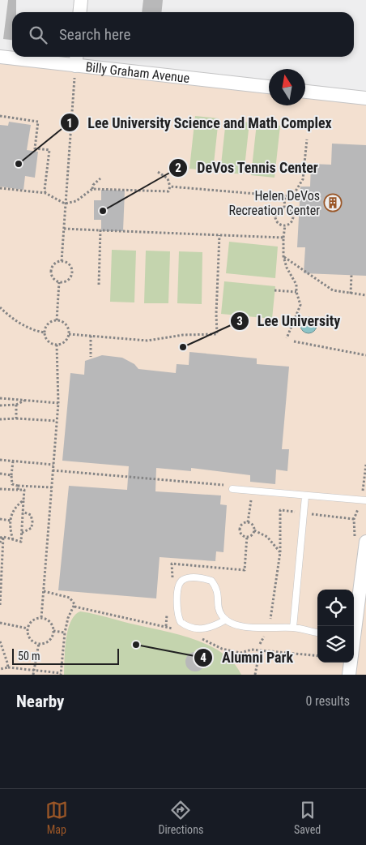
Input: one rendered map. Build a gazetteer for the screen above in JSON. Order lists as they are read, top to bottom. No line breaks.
{"streets":{"street":["Billy Graham Avenue"]},"places":{"other":["Lee University Science and Math Complex","DeVos Tennis Center","Lee University","Alumni Park"],"building":["Helen DeVos Recreation Center"]},"scale_bar":"50 m","north":"top","page":{"search":"Search here","scale":"50 m","heading":["Nearby","0 results"],"nav":["Map","Directions","Saved"]}}
